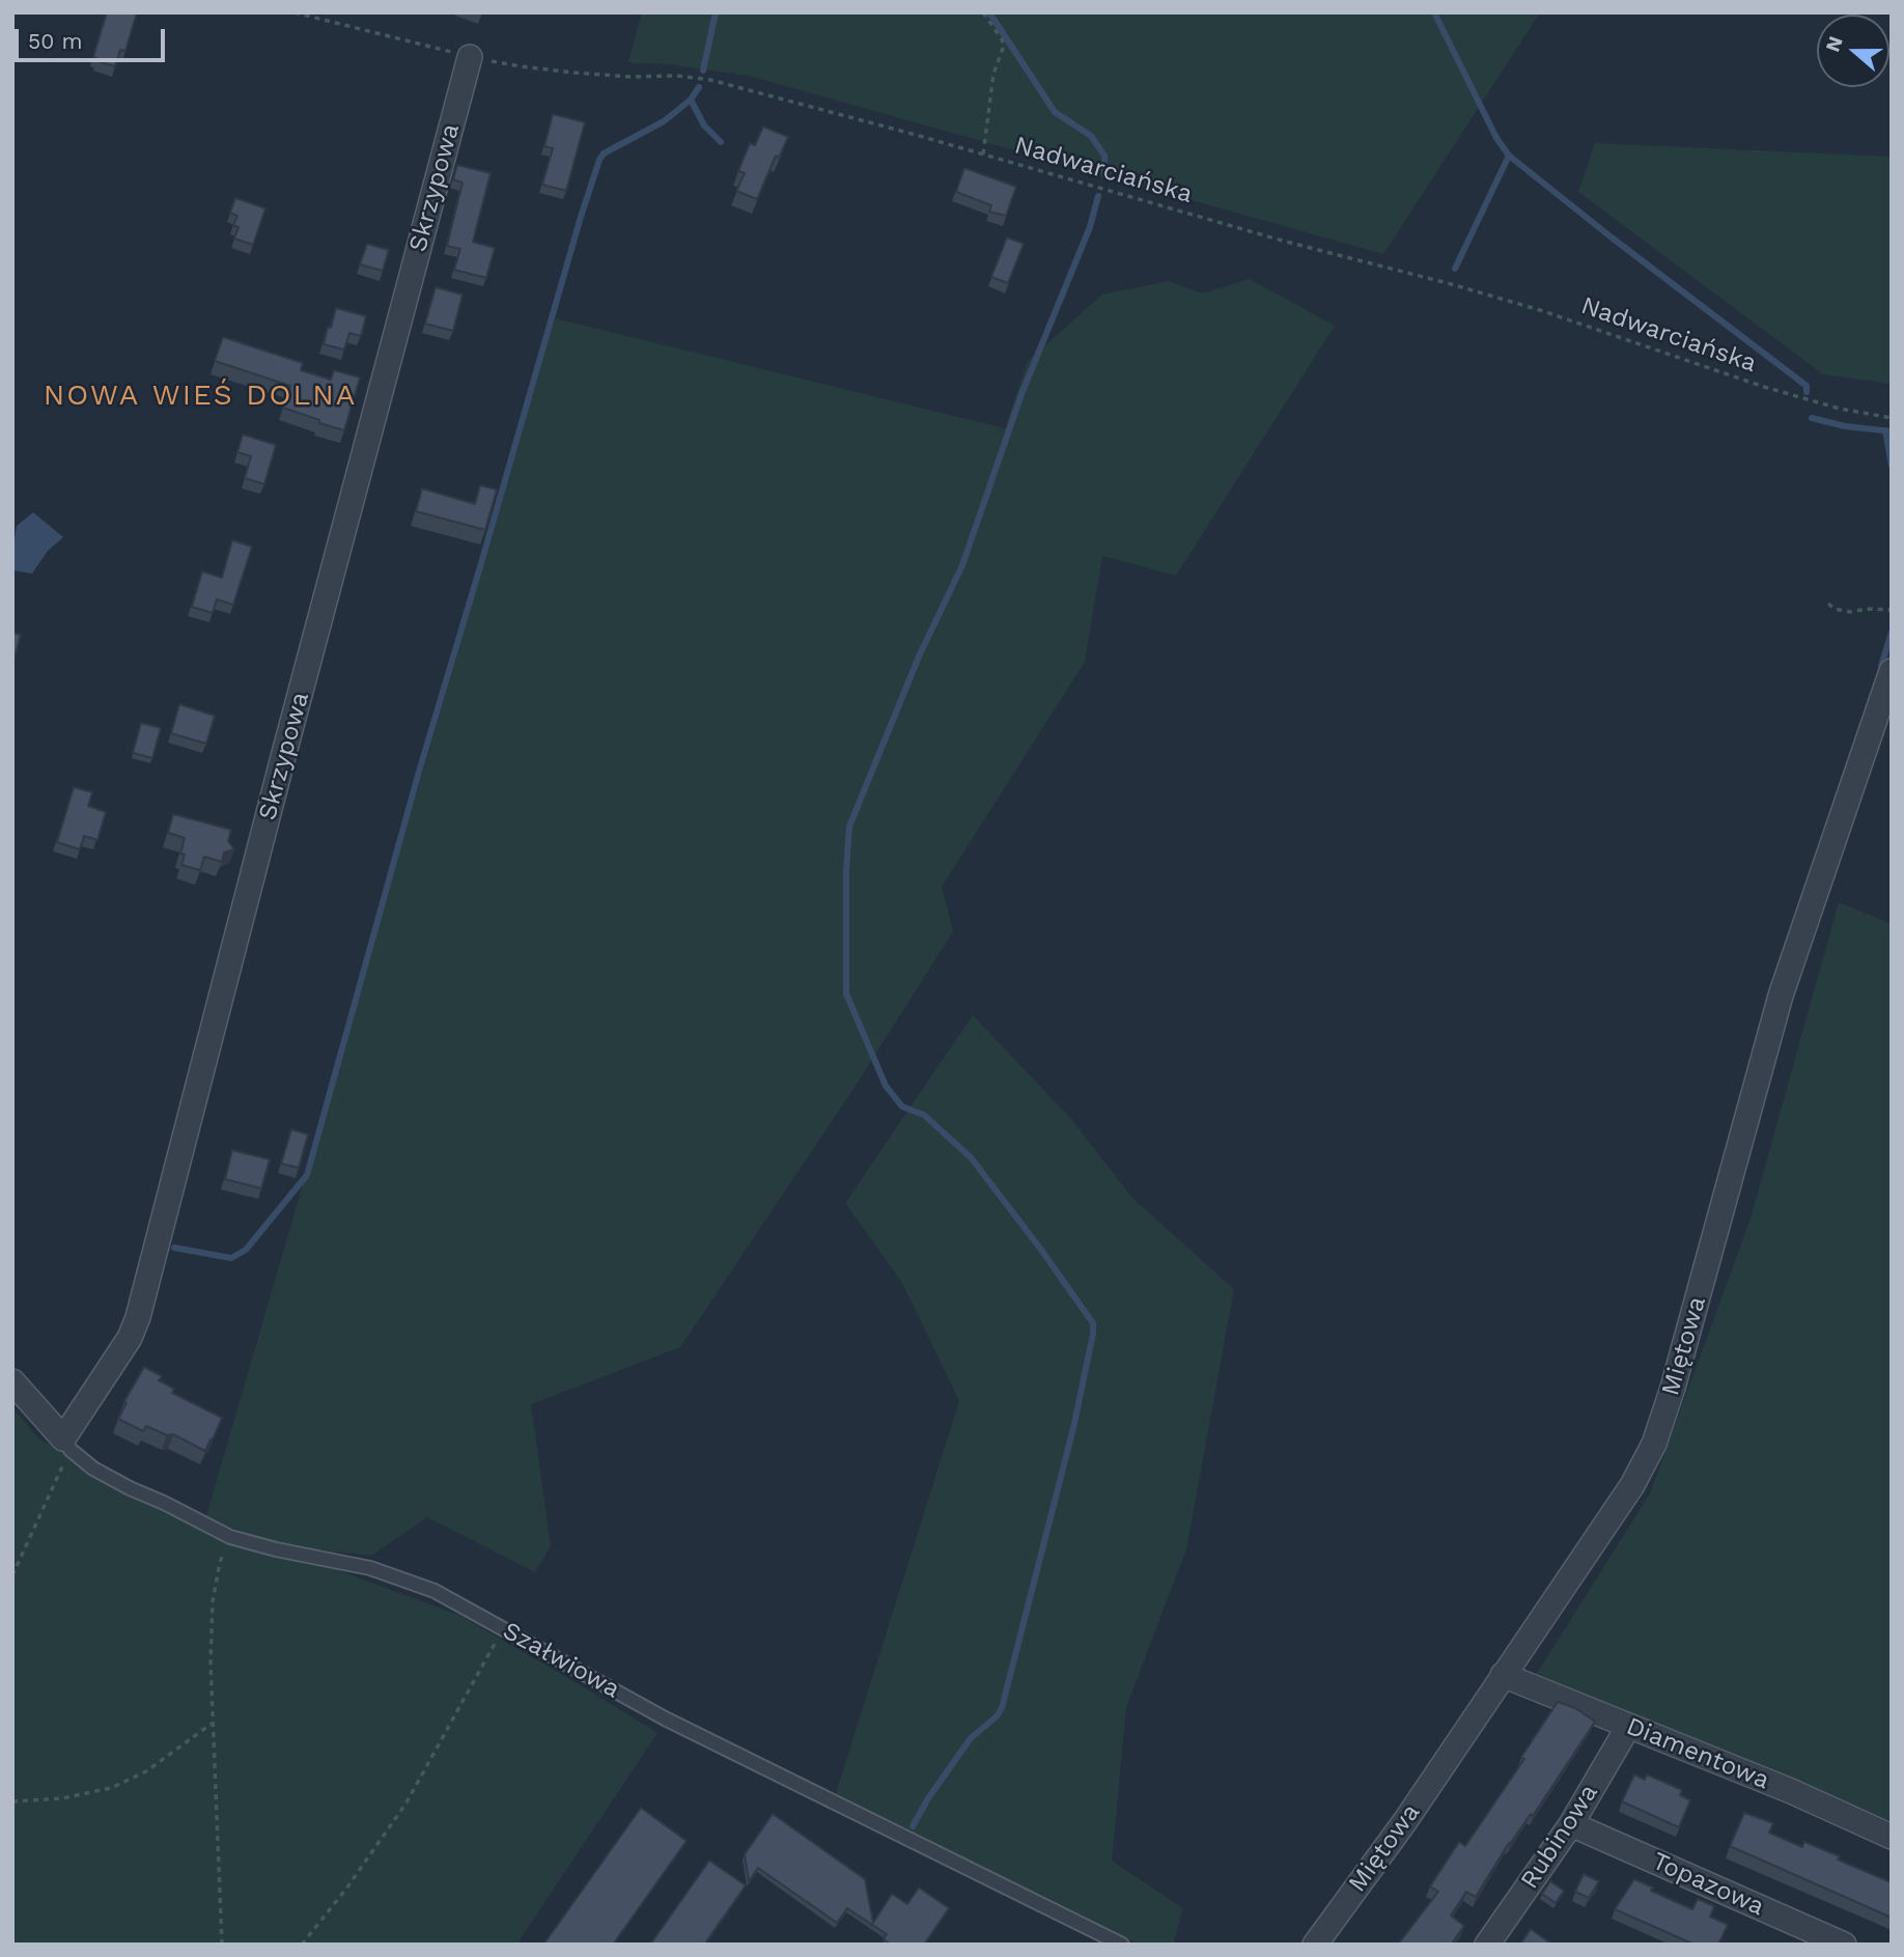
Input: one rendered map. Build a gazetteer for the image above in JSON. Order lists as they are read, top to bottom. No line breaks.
{"streets":{"street":["Skrzypowa","Miętowa","Szałwiowa","Diamentowa","Rubinowa","Topazowa"],"path":["Nadwarciańska"]},"crossings":[["Nadwarciańska","Skrzypowa"],["Skrzypowa","Szałwiowa"],["Miętowa","Diamentowa"],["Diamentowa","Rubinowa"],["Rubinowa","Topazowa"]],"districts":["NOWA WIEŚ DOLNA"],"scale_bar":"50 m","north":"left"}
